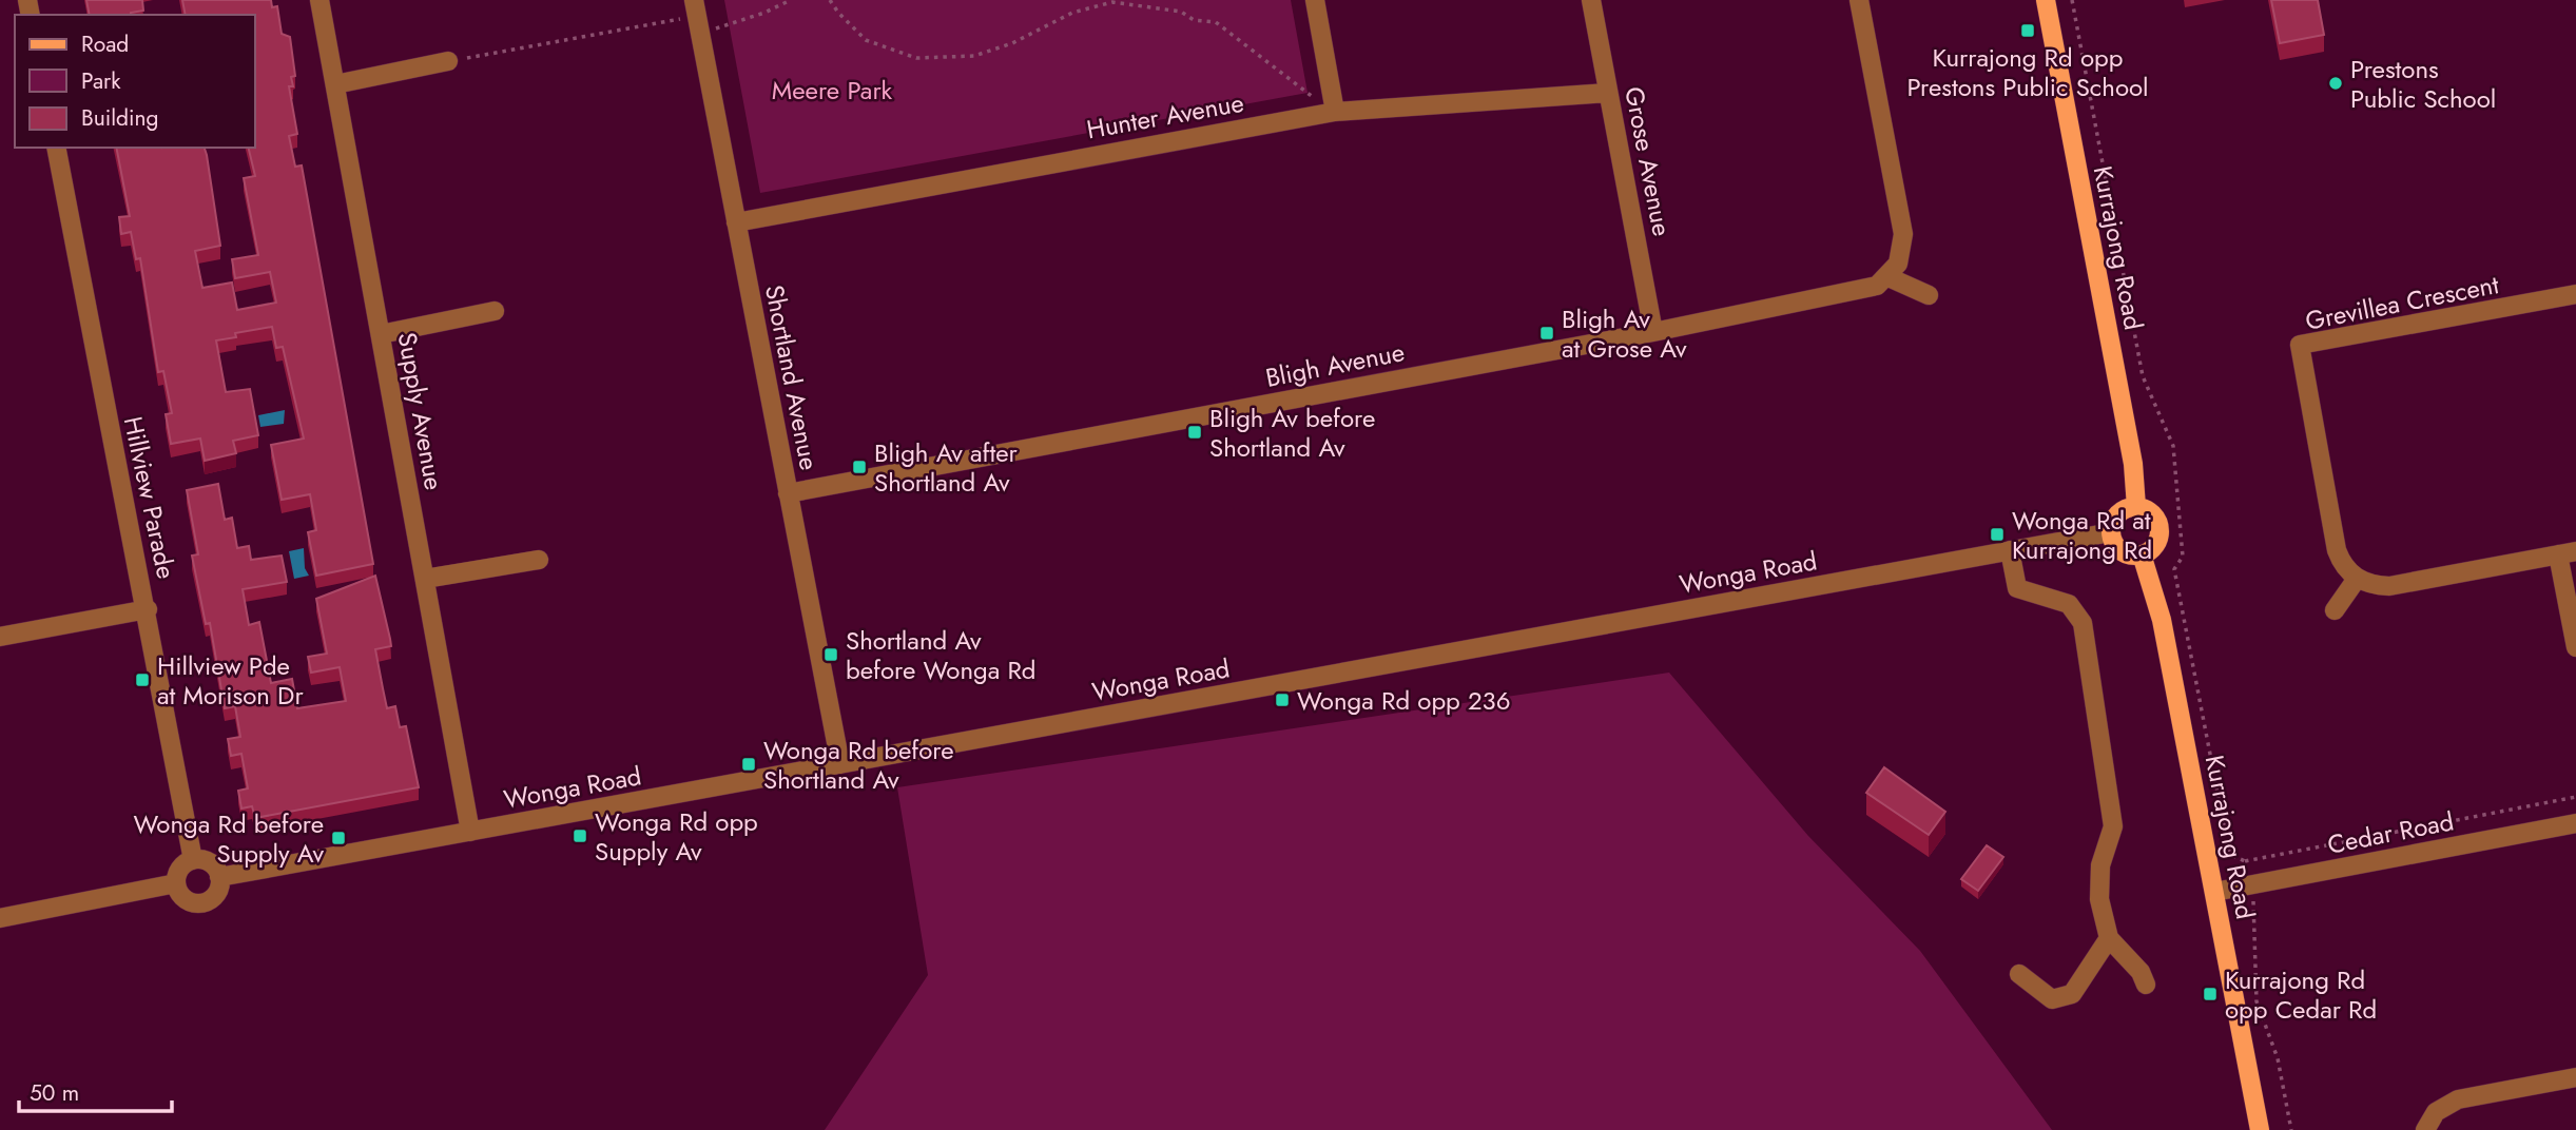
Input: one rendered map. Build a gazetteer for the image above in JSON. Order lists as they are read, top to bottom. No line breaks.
{"streets":{"main road":["Kurrajong Road"],"street":["Hunter Avenue","Grose Avenue","Grevillea Crescent","Bligh Avenue","Shortland Avenue","Supply Avenue","Hillview Parade","Wonga Road","Cedar Road"]},"crossings":[["Hunter Avenue","Grose Avenue"],["Hunter Avenue","Shortland Avenue"],["Grose Avenue","Bligh Avenue"],["Kurrajong Road","Wonga Road"],["Kurrajong Road","Cedar Road"],["Bligh Avenue","Shortland Avenue"],["Shortland Avenue","Wonga Road"],["Supply Avenue","Wonga Road"],["Hillview Parade","Wonga Road"]],"parks":["Meere Park"],"places":{"transit":["Kurrajong Rd opp Prestons Public School","Bligh Av at Grose Av","Bligh Av before Shortland Av","Bligh Av after Shortland Av","Wonga Rd at Kurrajong Rd","Shortland Av before Wonga Rd","Hillview Pde at Morison Dr","Wonga Rd opp 236","Wonga Rd before Shortland Av","Wonga Rd opp Supply Av","Wonga Rd before Supply Av","Kurrajong Rd opp Cedar Rd"],"other":["Prestons Public School"]},"legend":["Road","Park","Building"],"scale_bar":"50 m"}
